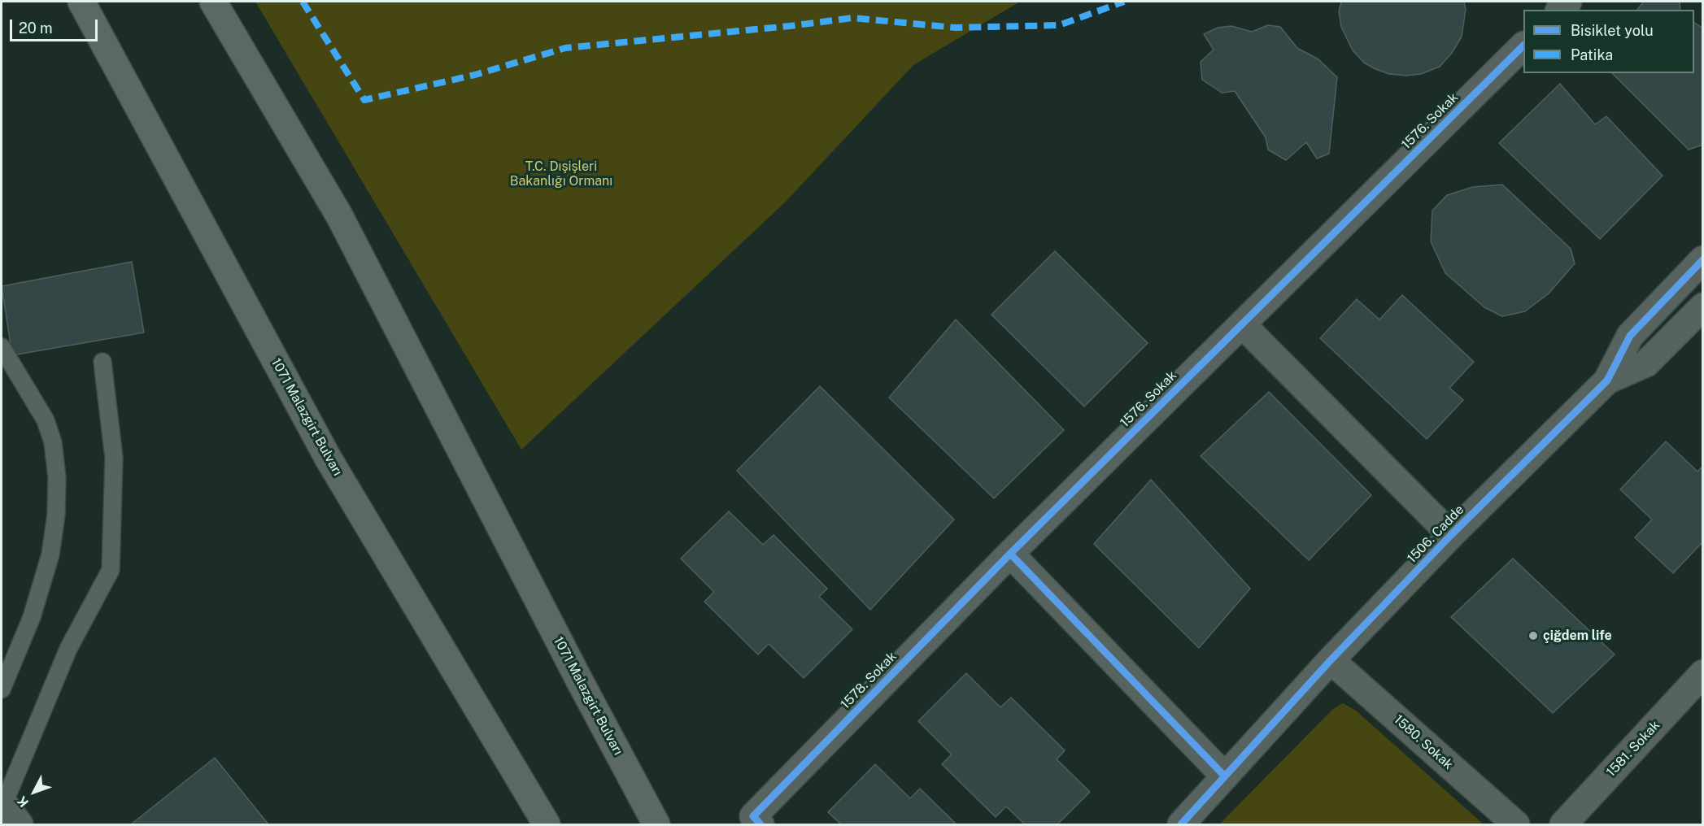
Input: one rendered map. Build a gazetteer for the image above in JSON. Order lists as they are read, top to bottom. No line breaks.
{"streets":{"main road":["1071 Malazgirt Bulvarı"],"street":["1576. Sokak","1506. Cadde","1578. Sokak","1580. Sokak","1581. Sokak"]},"crossings":[["1576. Sokak","1578. Sokak"],["1506. Cadde","1580. Sokak"]],"parks":["T.C. Dışişleri Bakanlığı Ormanı"],"places":["çiğdem life"],"legend":["Bisiklet yolu","Patika"],"scale_bar":"20 m","north":"bottom left"}
